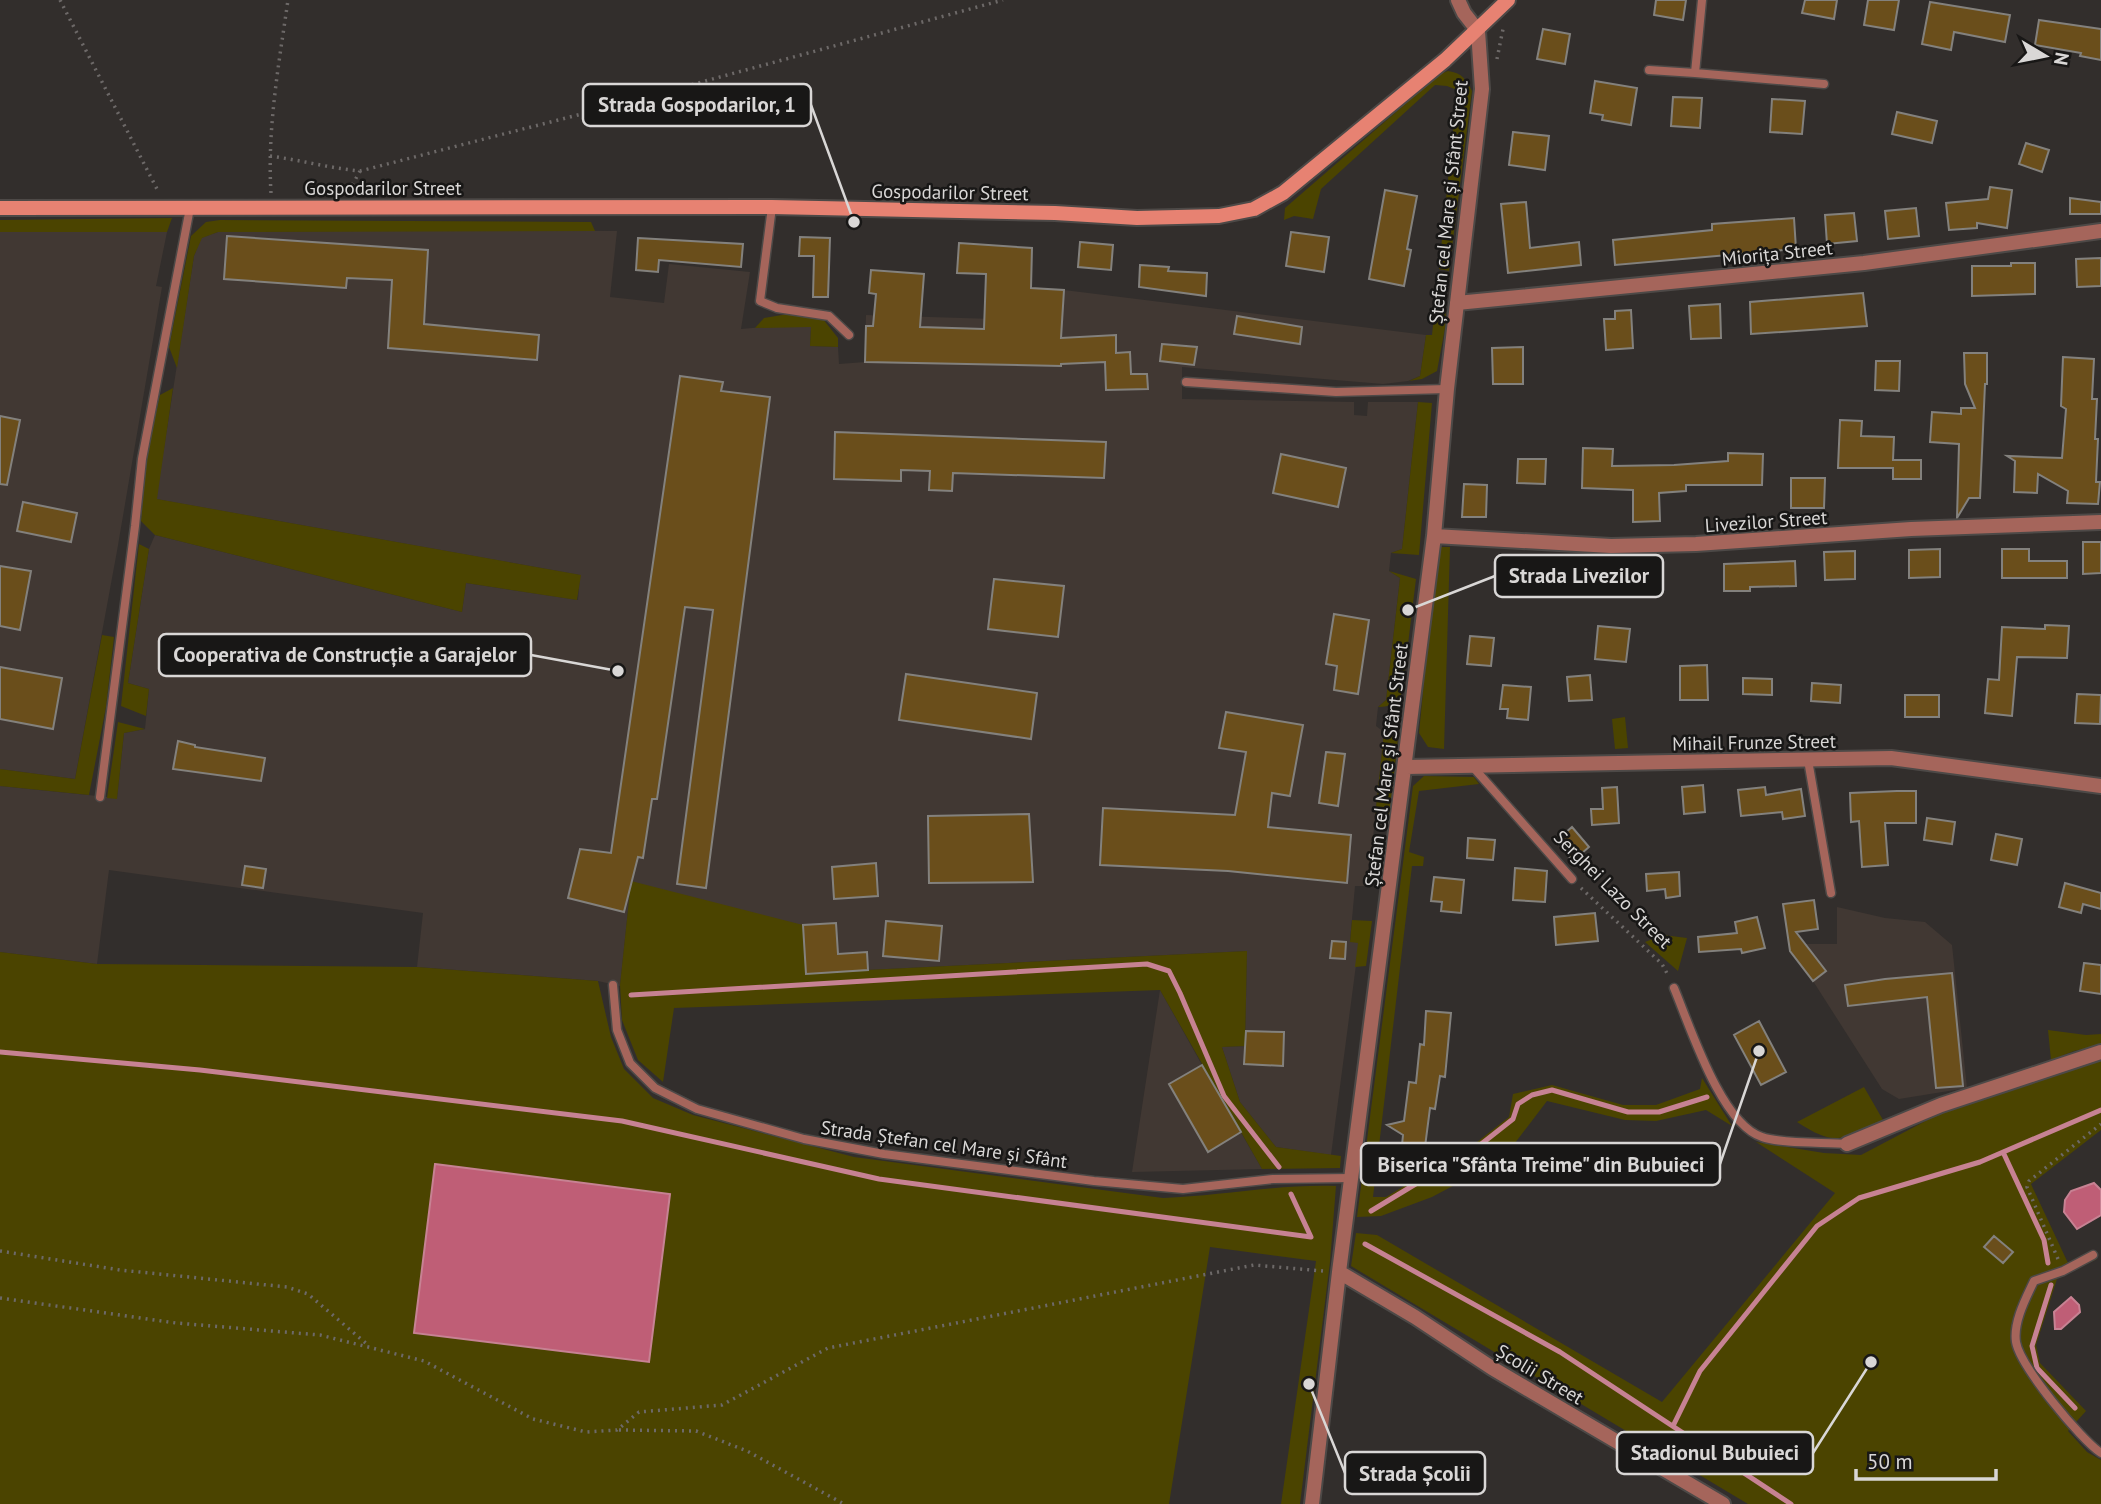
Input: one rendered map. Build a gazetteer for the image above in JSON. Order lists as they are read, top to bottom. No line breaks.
{"streets":{"street":["Gospodarilor Street","Ștefan cel Mare și Sfânt Street","Miorița Street","Livezilor Street","Mihail Frunze Street","Școlii Street"],"lane":["Serghei Lazo Street","Strada Ștefan cel Mare și Sfânt"]},"crossings":[["Gospodarilor Street","Ștefan cel Mare și Sfânt Street"],["Ștefan cel Mare și Sfânt Street","Miorița Street"],["Ștefan cel Mare și Sfânt Street","Livezilor Street"],["Ștefan cel Mare și Sfânt Street","Mihail Frunze Street"],["Ștefan cel Mare și Sfânt Street","Strada Ștefan cel Mare și Sfânt"],["Ștefan cel Mare și Sfânt Street","Școlii Street"],["Mihail Frunze Street","Serghei Lazo Street"]],"places":["Strada Gospodarilor, 1","Strada Livezilor","Cooperativa de Construcție a Garajelor","Biserica \"Sfânta Treime\" din Bubuieci","Stadionul Bubuieci","Strada Școlii"],"scale_bar":"50 m","north":"right"}
